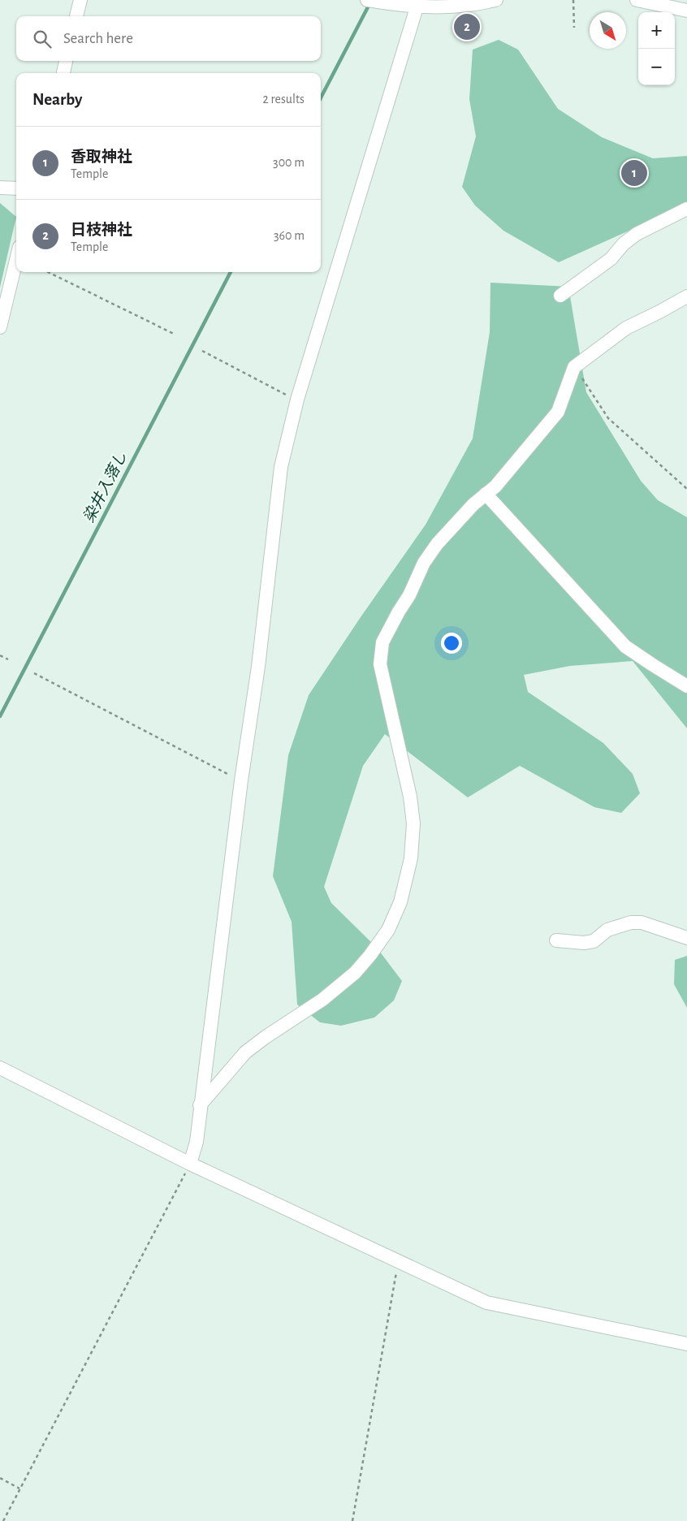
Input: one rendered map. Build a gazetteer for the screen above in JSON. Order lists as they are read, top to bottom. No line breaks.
{"water":["染井入落し"],"north":"bottom right","page":{"map_buttons":["+","−"],"pins":["2","1"],"search":"Search here","heading":["Nearby","2 results"],"list":[{"mark":"1","name":"香取神社","note":"Temple","value":"300 m"},{"mark":"2","name":"日枝神社","note":"Temple","value":"360 m"}]}}
